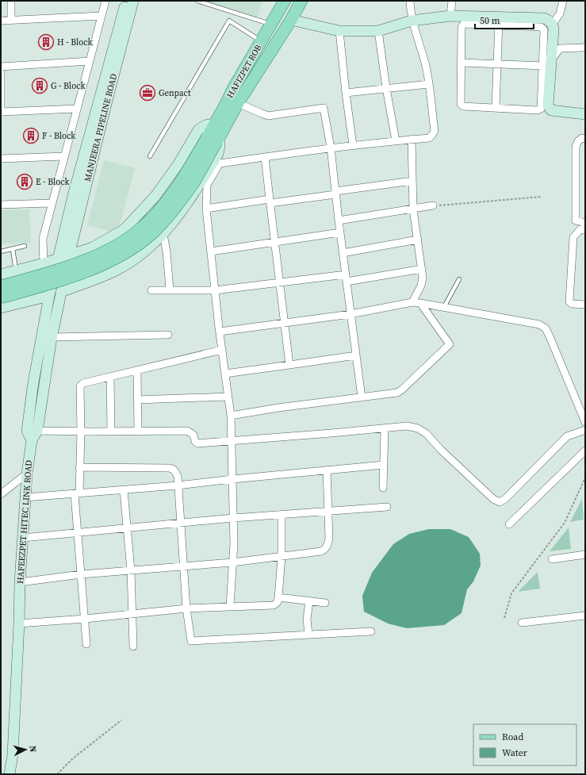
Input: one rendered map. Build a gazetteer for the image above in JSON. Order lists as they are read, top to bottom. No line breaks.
{"streets":{"main road":["HAFIZPET ROB","MANJEERA PIPELINE ROAD","HAFEEZPET HITEC LINK ROAD"]},"crossings":[["MANJEERA PIPELINE ROAD","HAFEEZPET HITEC LINK ROAD"]],"places":{"building":["H - Block","G - Block","F - Block","E - Block"],"office":["Genpact"]},"legend":["Road","Water"],"scale_bar":"50 m","north":"right"}
